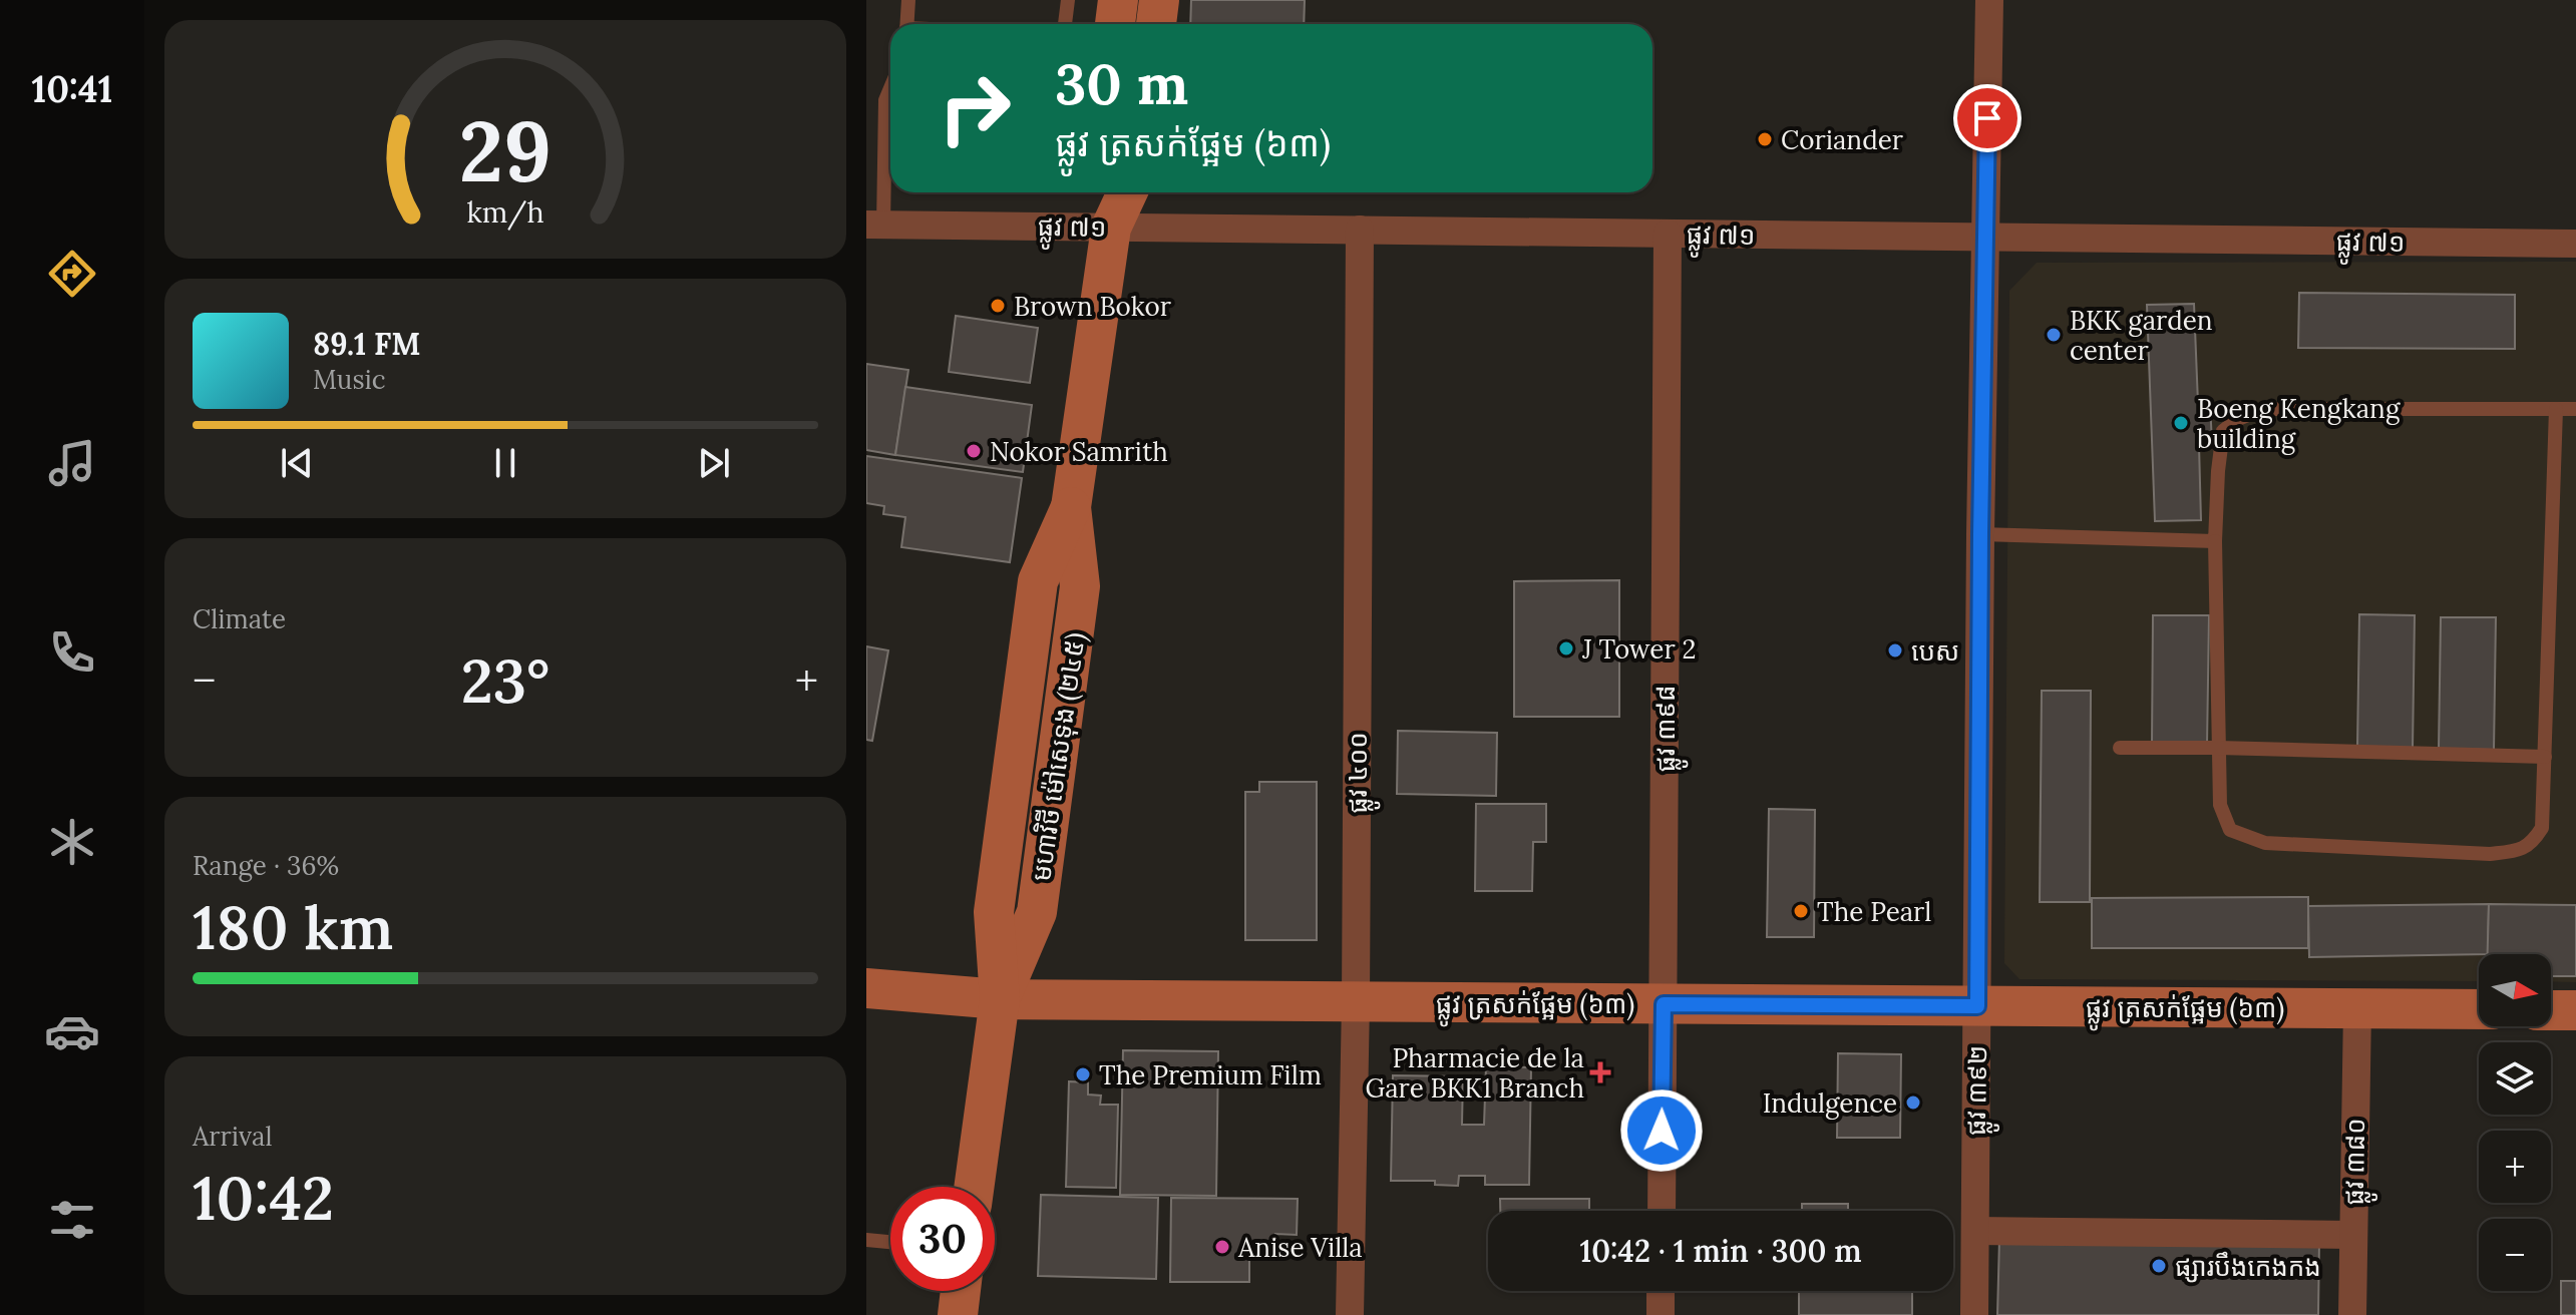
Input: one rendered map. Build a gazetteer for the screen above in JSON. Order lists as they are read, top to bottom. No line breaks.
{"streets":{"street":["ផ្លូវ ៧១","ផ្លូវ ៣៩៨","មហាវិថី ម៉ៅសេទុង (២៤៥)","ផ្លូវ ៤០០","ផ្លូវ ត្រសក់ផ្អែម (៦៣)","ផ្លូវ ៣៩២","ផ្លូវ ៣៨០"]},"crossings":[["ផ្លូវ ៧១","ផ្លូវ ៣៩៨"],["ផ្លូវ ៧១","មហាវិថី ម៉ៅសេទុង (២៤៥)"],["ផ្លូវ ៧១","ផ្លូវ ៤០០"],["ផ្លូវ ៧១","ផ្លូវ ៣៩២"],["ផ្លូវ ៣៩៨","ផ្លូវ ត្រសក់ផ្អែម (៦៣)"],["មហាវិថី ម៉ៅសេទុង (២៤៥)","ផ្លូវ ត្រសក់ផ្អែម (៦៣)"],["ផ្លូវ ៤០០","ផ្លូវ ត្រសក់ផ្អែម (៦៣)"],["ផ្លូវ ត្រសក់ផ្អែម (៦៣)","ផ្លូវ ៣៩២"],["ផ្លូវ ត្រសក់ផ្អែម (៦៣)","ផ្លូវ ៣៨០"]],"places":{"other":["Coriander","Brown Bokor","BKK garden center","Boeng Kengkang building","Nokor Samrith","J Tower 2","បេស","The Pearl","The Premium Film","Indulgence","Anise Villa","ផ្សារបឹងកេងកង"],"health":["Pharmacie de la Gare BKK1 Branch"]},"north":"right","page":{"tabs":"10:41","turn":["30 m","ផ្លូវ ត្រសក់ផ្អែម (៦៣)"],"song":["89.1 FM","Music"],"tile":["Climate",["Range · 36%","180 km"],["Arrival","10:42"]],"heat":["−","23°","+"],"map_buttons":["+","−"],"limit":"30","trip":"10:42 · 1 min · 300 m","gauge":["29","km/h"]}}
